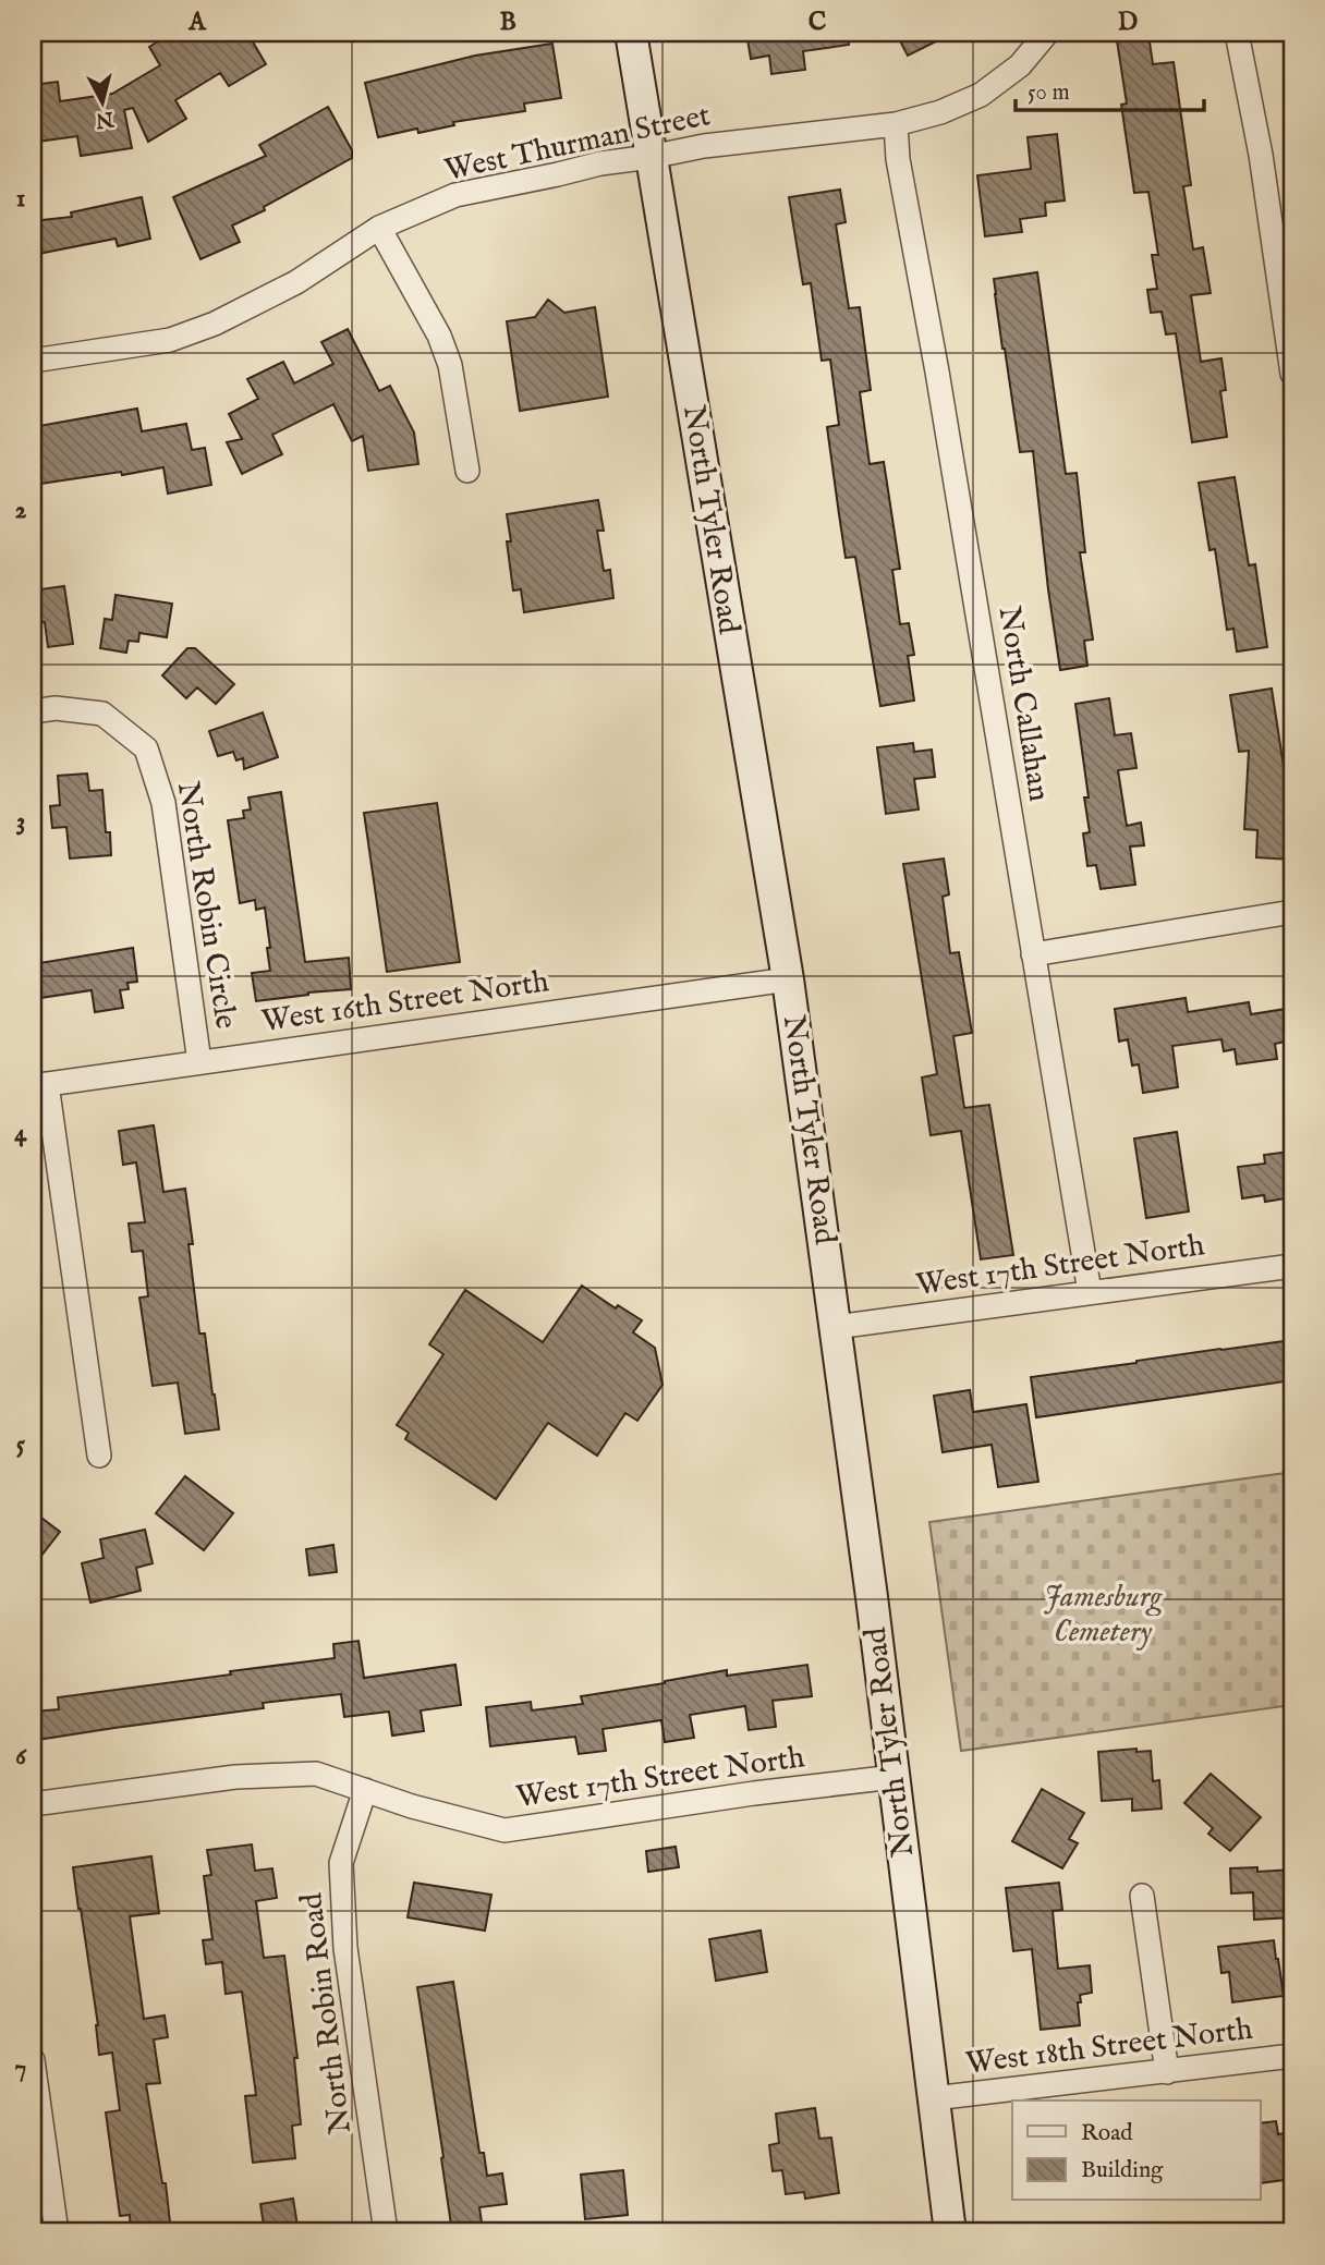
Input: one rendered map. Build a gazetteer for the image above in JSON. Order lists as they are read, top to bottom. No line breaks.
{"streets":{"main road":["North Tyler Road"],"street":["West Thurman Street","North Callahan","North Robin Circle","West 16th Street North","West 17th Street North","North Robin Road","West 18th Street North"]},"crossings":[["West Thurman Street","North Tyler Road"],["West Thurman Street","North Callahan"],["North Tyler Road","West 16th Street North"],["North Tyler Road","West 17th Street North"],["North Tyler Road","West 18th Street North"],["North Callahan","West 17th Street North"],["North Robin Circle","West 16th Street North"],["West 17th Street North","North Robin Road"]],"parks":["Jamesburg Cemetery"],"legend":["Road","Building"],"scale_bar":"50 m","north":"bottom","grid":{"columns":["A","B","C","D"],"rows":["1","2","3","4","5","6","7"]}}
